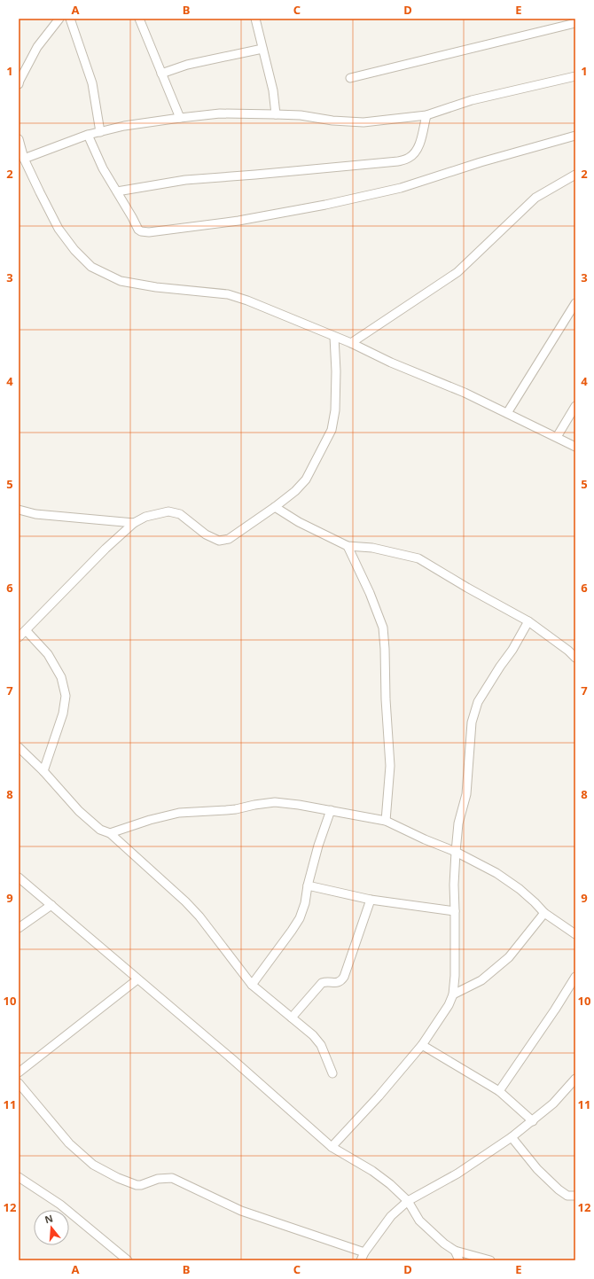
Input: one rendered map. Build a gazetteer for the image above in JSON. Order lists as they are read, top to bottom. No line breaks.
{"north":"top","grid":{"columns":["A","B","C","D","E"],"rows":["1","2","3","4","5","6","7","8","9","10","11","12"]}}
